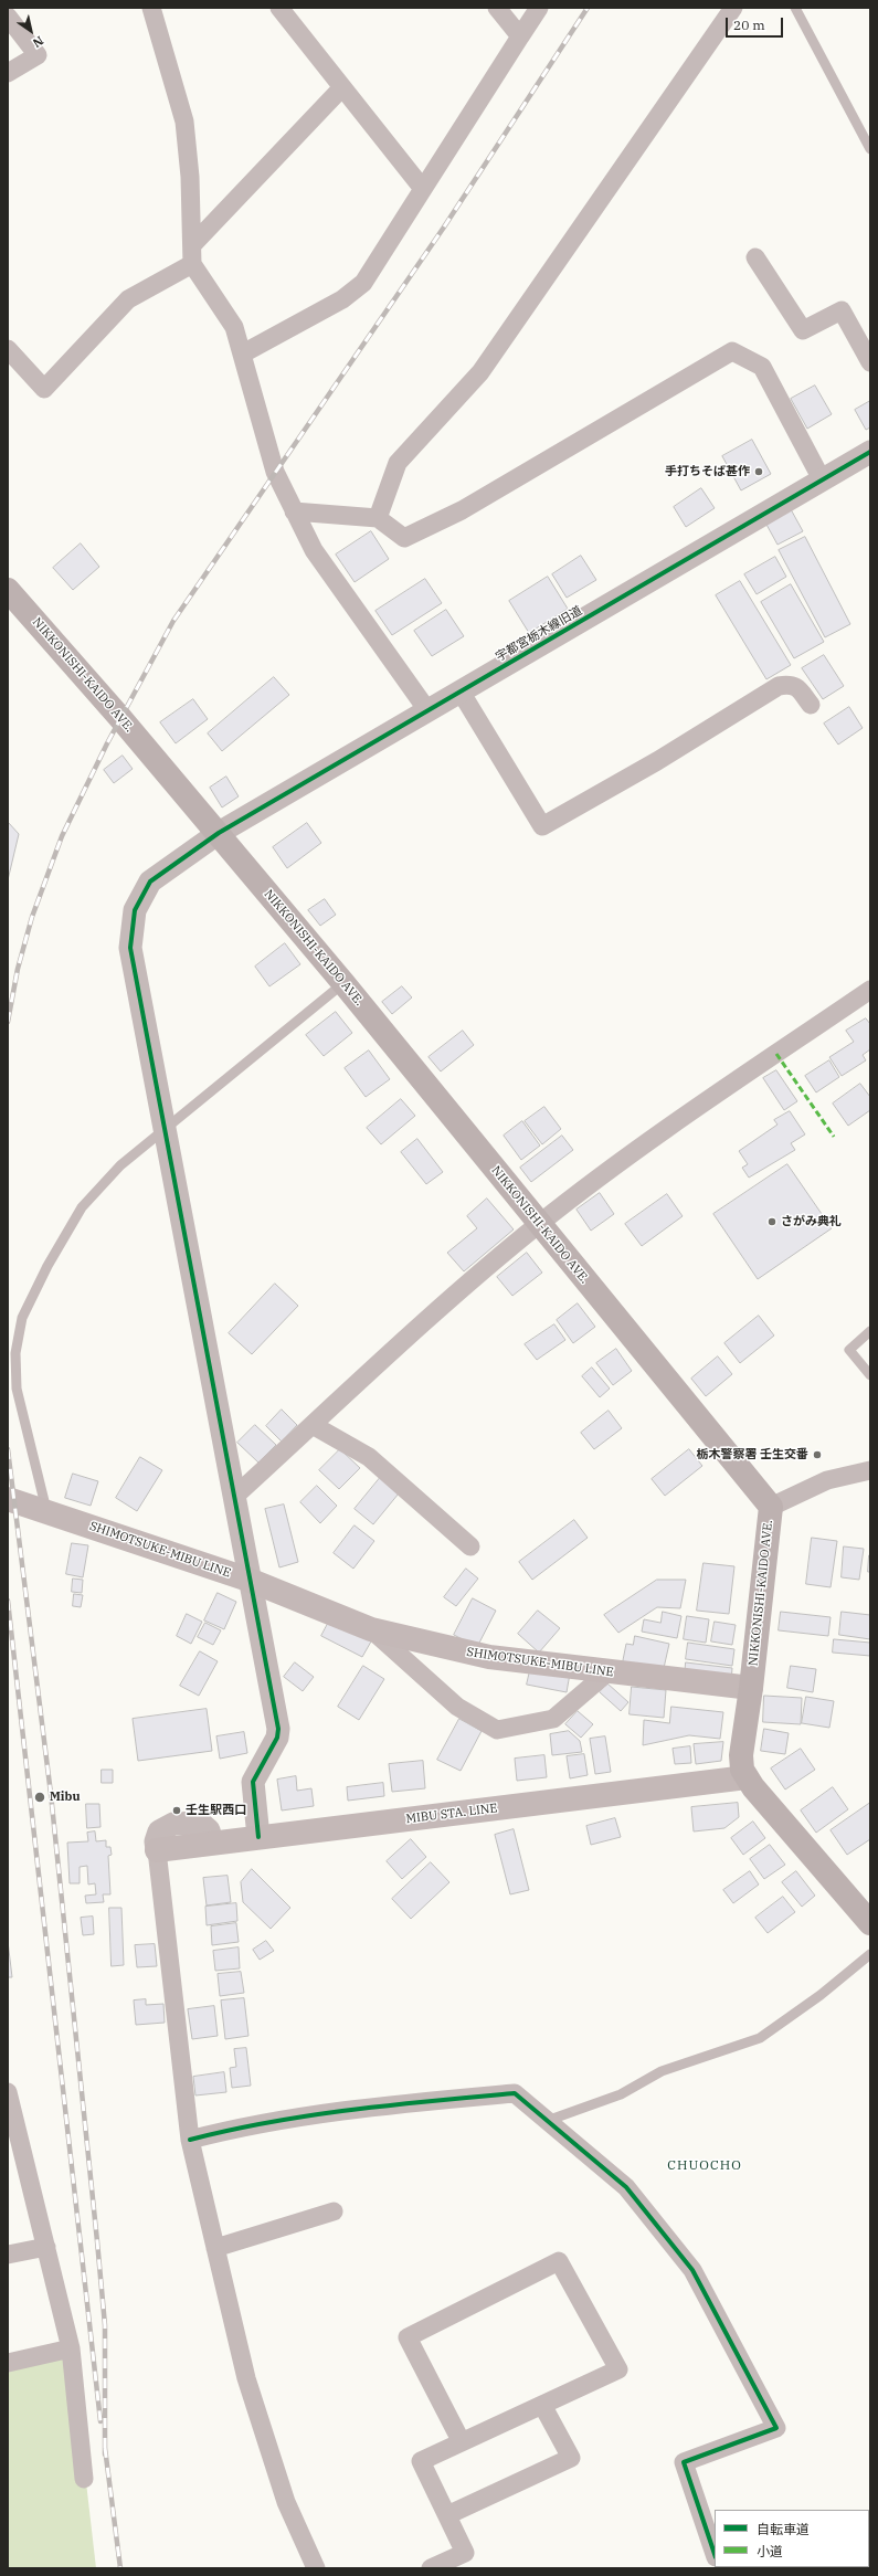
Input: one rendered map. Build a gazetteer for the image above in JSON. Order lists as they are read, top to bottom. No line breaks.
{"streets":{"main road":["NIKKONISHI-KAIDO AVE.","SHIMOTSUKE-MIBU LINE","MIBU STA. LINE"],"street":["宇都宮栃木線旧道"]},"crossings":[["宇都宮栃木線旧道","NIKKONISHI-KAIDO AVE."],["宇都宮栃木線旧道","SHIMOTSUKE-MIBU LINE"],["宇都宮栃木線旧道","MIBU STA. LINE"],["NIKKONISHI-KAIDO AVE.","SHIMOTSUKE-MIBU LINE"],["NIKKONISHI-KAIDO AVE.","MIBU STA. LINE"]],"districts":["CHUOCHO"],"places":["手打ちそば甚作","さがみ典礼","栃木警察署 壬生交番","Mibu","壬生駅西口"],"legend":["自転車道","小道"],"scale_bar":"20 m","north":"bottom right"}
